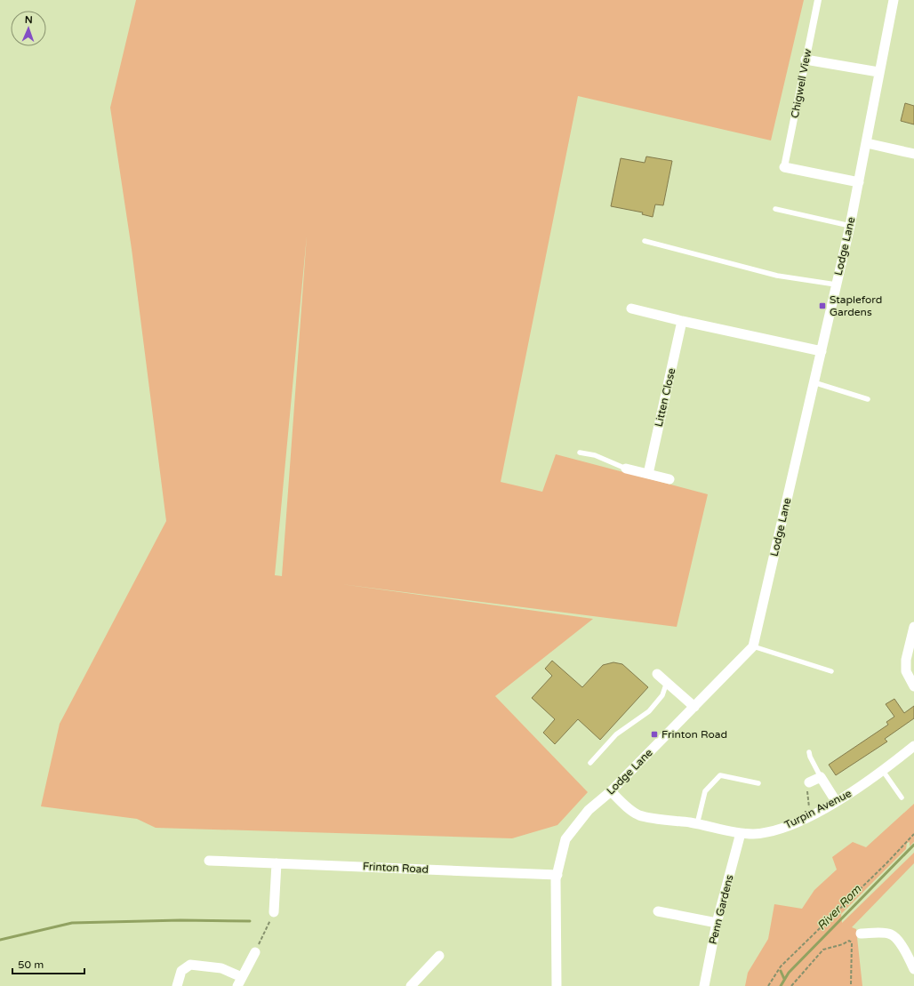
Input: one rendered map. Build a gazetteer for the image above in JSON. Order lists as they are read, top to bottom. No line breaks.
{"streets":{"street":["Chigwell View","Lodge Lane","Litten Close","Turpin Avenue","Frinton Road","Penn Gardens"]},"crossings":[["Lodge Lane","Turpin Avenue"],["Lodge Lane","Frinton Road"],["Turpin Avenue","Penn Gardens"]],"water":["River Rom"],"places":{"transit":["Stapleford Gardens","Frinton Road"]},"scale_bar":"50 m","north":"top"}
